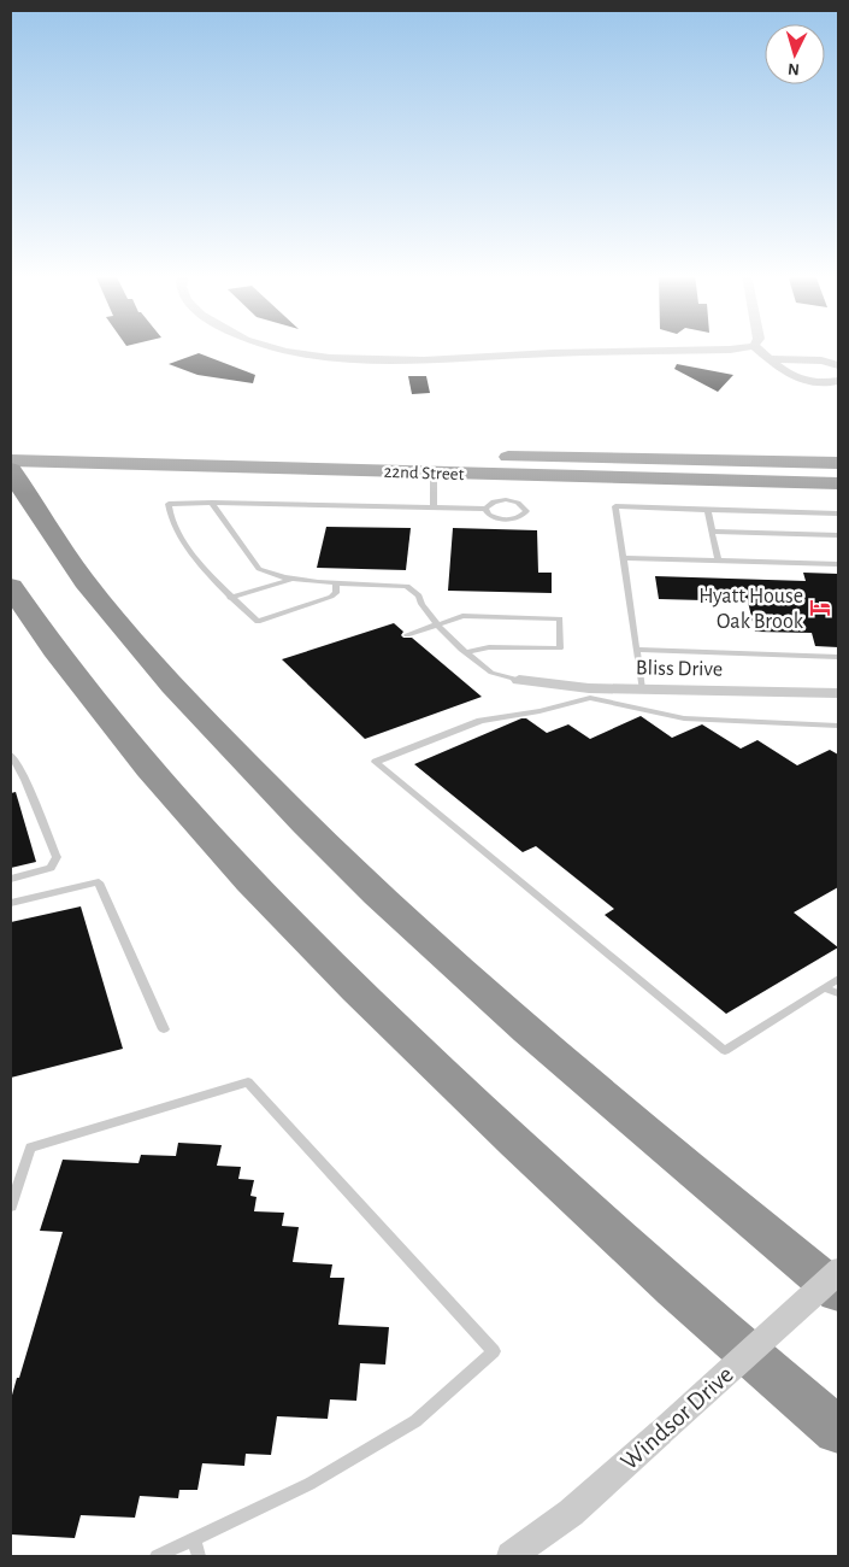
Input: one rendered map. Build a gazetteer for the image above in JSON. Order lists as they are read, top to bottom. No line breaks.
{"streets":{"main road":["22nd Street"],"street":["Bliss Drive","Windsor Drive"]},"places":{"hotel":["Hyatt House Oak Brook"]},"north":"bottom"}
